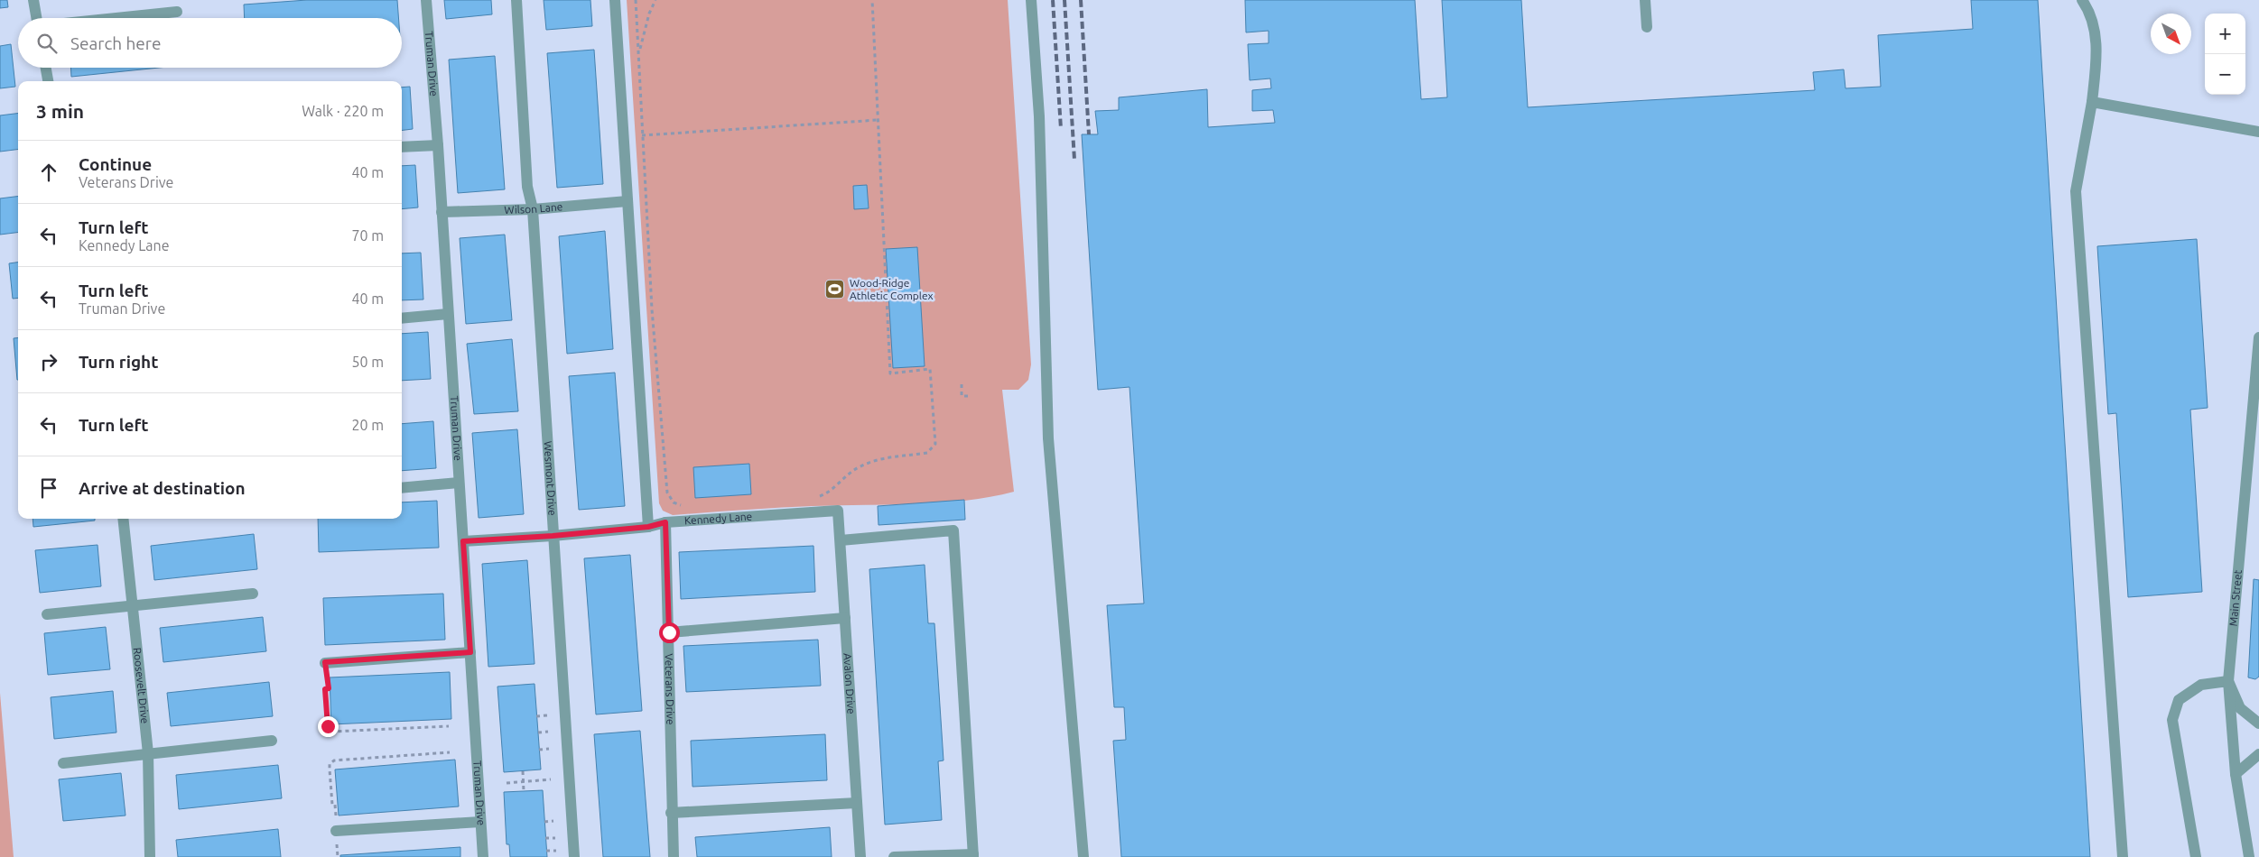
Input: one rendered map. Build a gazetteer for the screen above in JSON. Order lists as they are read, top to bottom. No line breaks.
{"streets":{"street":["Truman Drive","Wilson Lane","Wesmont Drive","Kennedy Lane","Main Street","Avalon Drive","Roosevelt Drive","Veterans Drive"]},"crossings":[["Truman Drive","Wilson Lane"],["Truman Drive","Kennedy Lane"],["Wilson Lane","Wesmont Drive"],["Wesmont Drive","Kennedy Lane"],["Kennedy Lane","Avalon Drive"],["Kennedy Lane","Veterans Drive"]],"places":{"sports":["Wood-Ridge Athletic Complex"]},"north":"bottom right","page":{"map_buttons":["+","−"],"search":"Search here","heading":["3 min","Walk · 220 m"],"list":[["Continue","Veterans Drive","40 m"],["Turn left","Kennedy Lane","70 m"],["Turn left","Truman Drive","40 m"],["Turn right","50 m"],["Turn left","20 m"],"Arrive at destination"]}}
